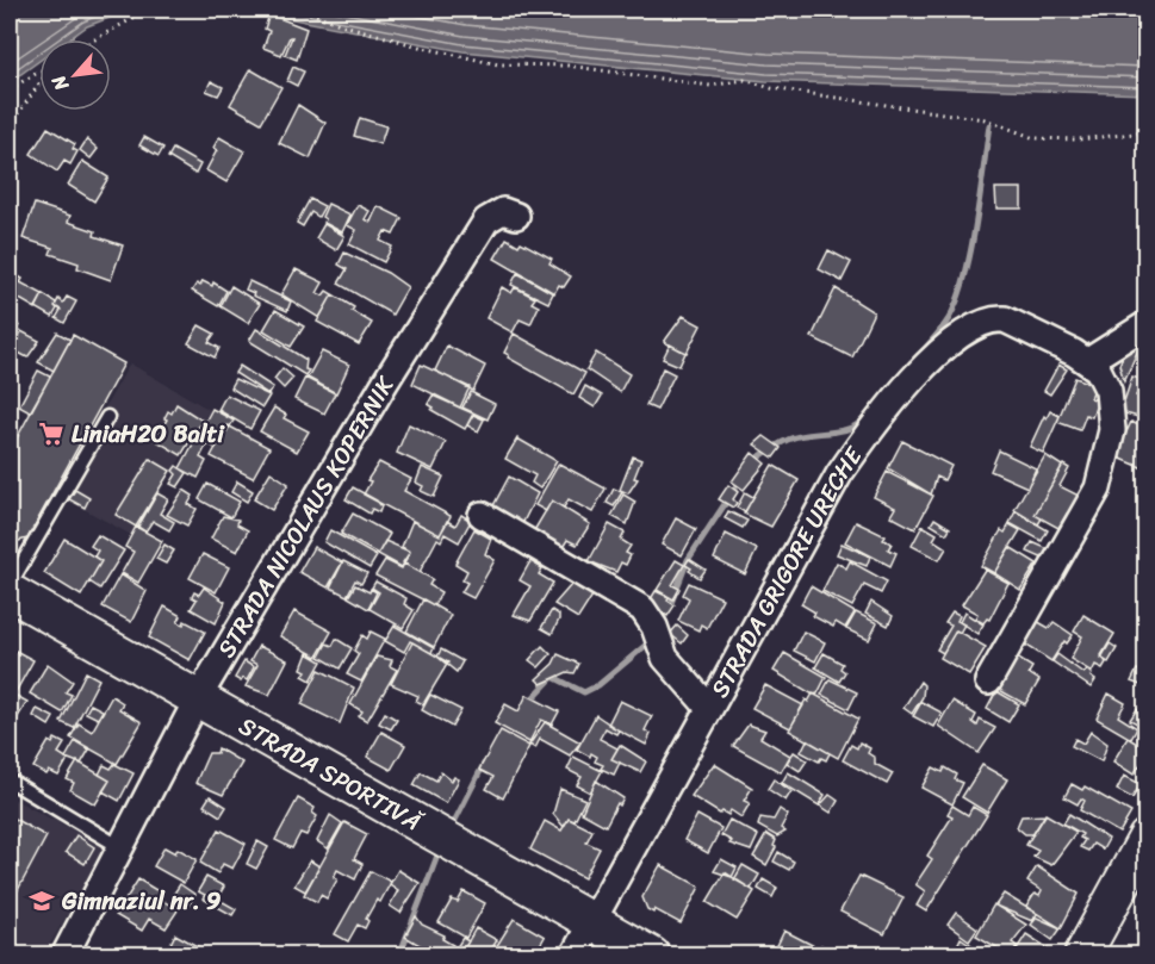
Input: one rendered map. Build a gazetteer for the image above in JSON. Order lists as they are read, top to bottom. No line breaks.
{"streets":{"street":["STRADA NICOLAUS KOPERNIK","STRADA GRIGORE URECHE","STRADA SPORTIVĂ"]},"crossings":[["STRADA NICOLAUS KOPERNIK","STRADA SPORTIVĂ"],["STRADA GRIGORE URECHE","STRADA SPORTIVĂ"]],"places":{"supermarket":["LiniaH2O Balti"],"school or university":["Gimnaziul nr. 9"]},"north":"bottom left"}
